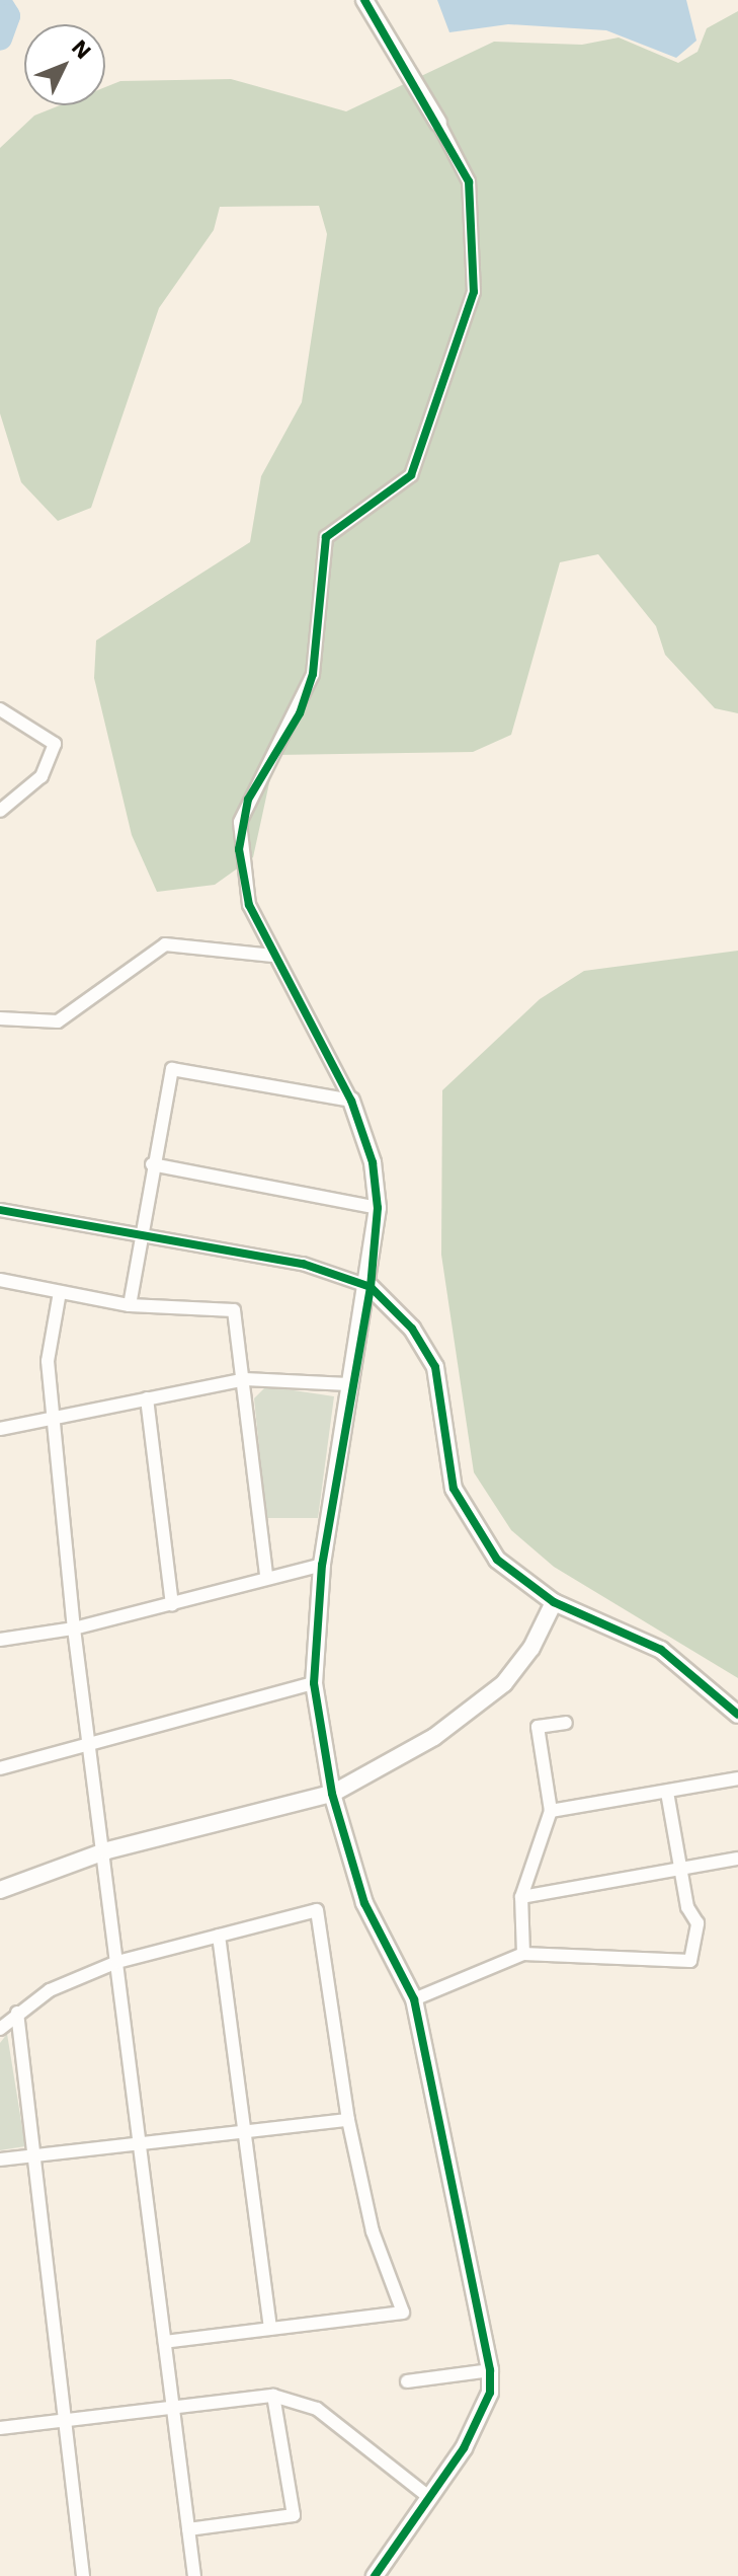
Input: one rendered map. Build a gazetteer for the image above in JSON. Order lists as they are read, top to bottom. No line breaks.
{"north":"top right"}
